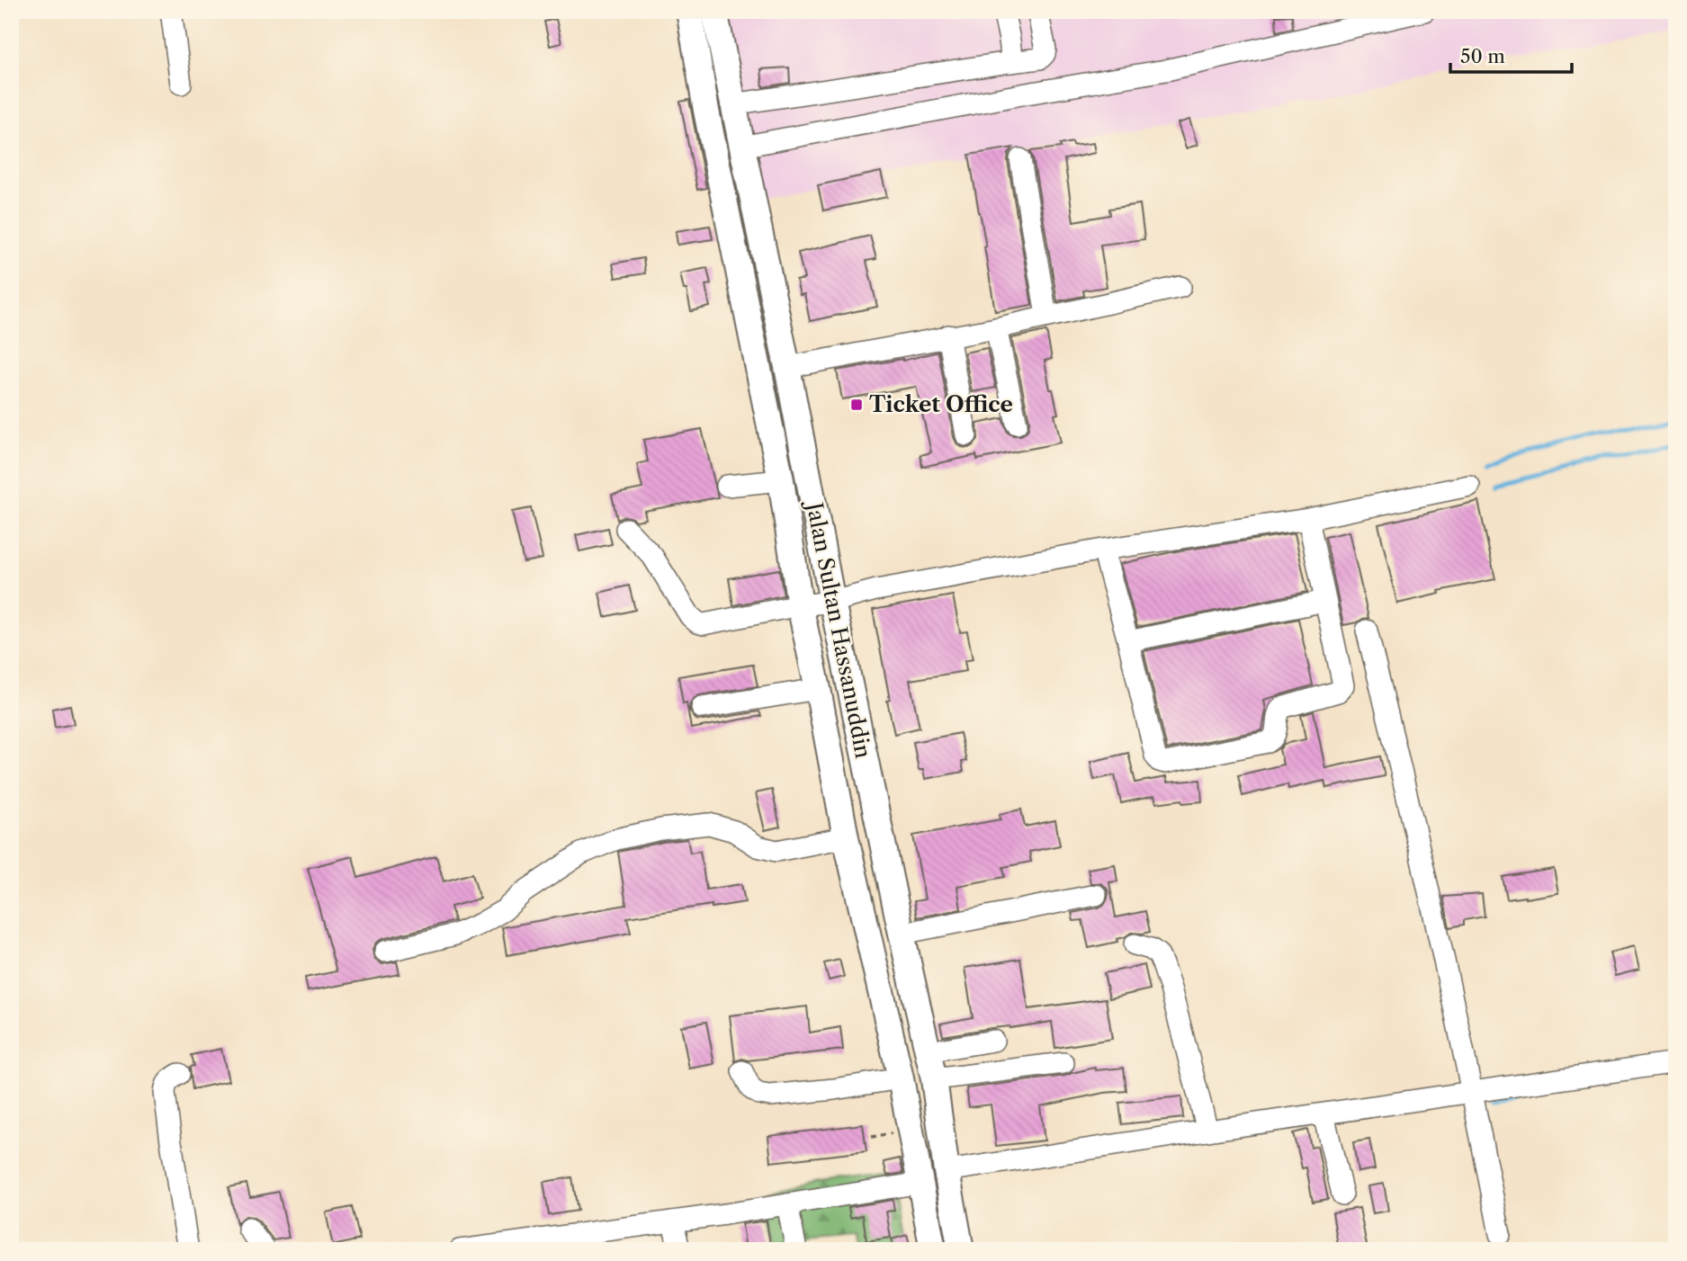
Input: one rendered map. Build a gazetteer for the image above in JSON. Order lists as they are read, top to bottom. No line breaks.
{"streets":{"main road":["Jalan Sultan Hassanuddin"]},"places":{"transit":["Ticket Office"]},"scale_bar":"50 m"}
